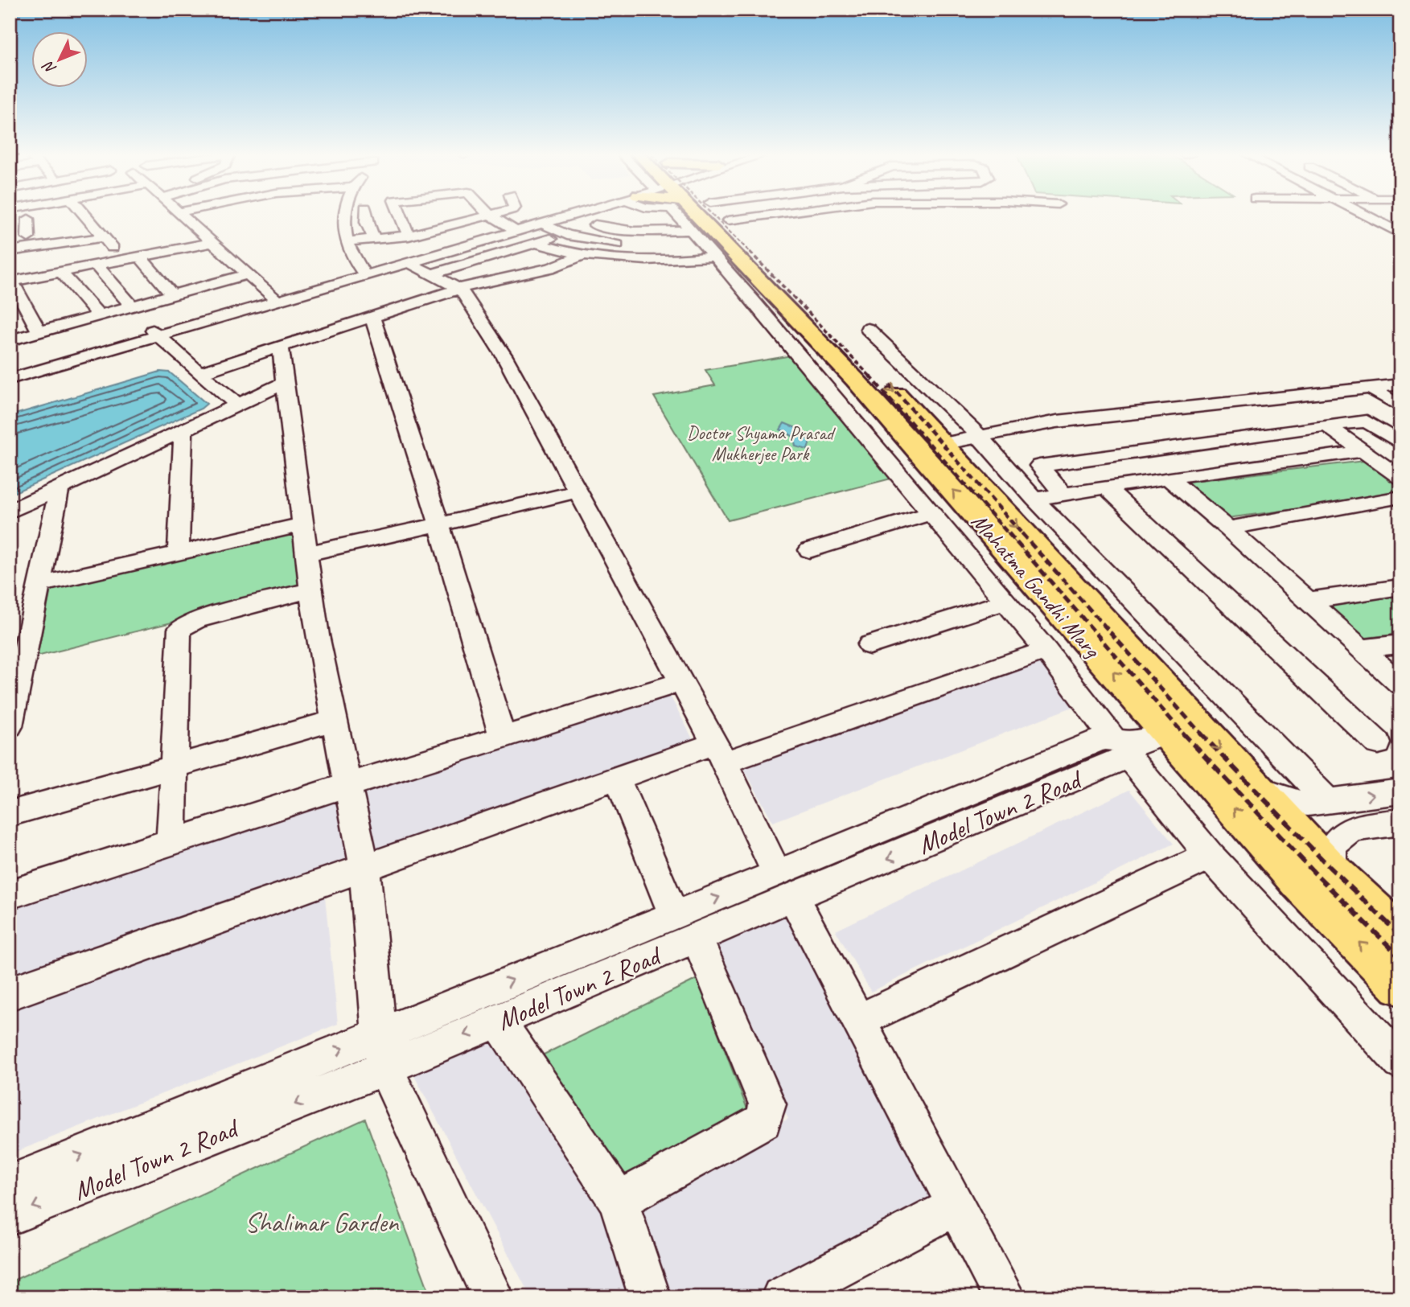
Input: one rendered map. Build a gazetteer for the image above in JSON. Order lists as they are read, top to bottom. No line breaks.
{"streets":{"main road":["Mahatma Gandhi Marg"],"street":["Model Town 2 Road"]},"crossings":[["Mahatma Gandhi Marg","Model Town 2 Road"]],"parks":["Doctor Shyama Prasad Mukherjee Park","Shalimar Garden"],"north":"bottom left"}
